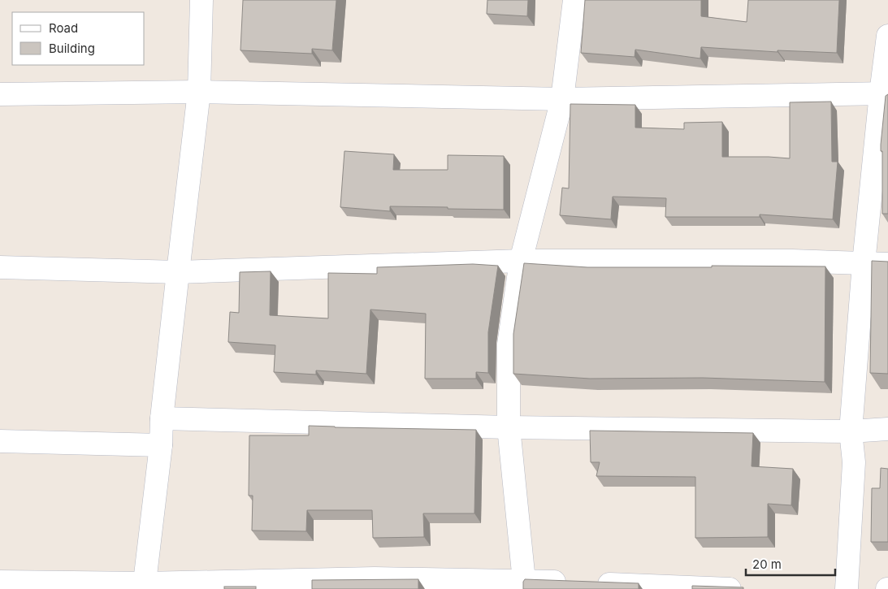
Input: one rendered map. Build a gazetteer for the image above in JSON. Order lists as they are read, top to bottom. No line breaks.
{"legend":["Road","Building"],"scale_bar":"20 m"}
